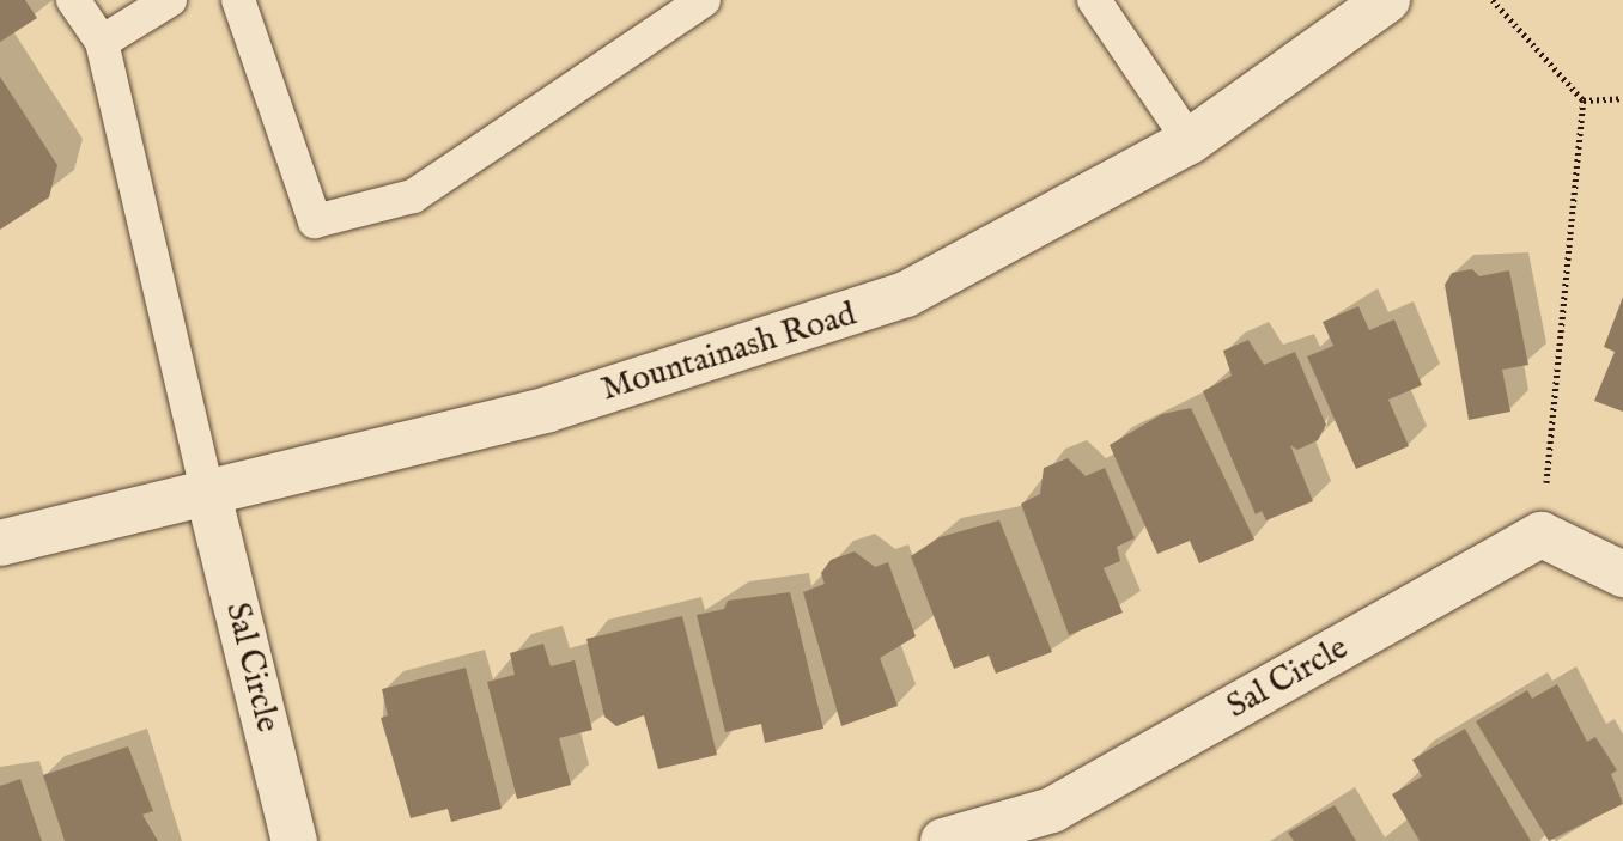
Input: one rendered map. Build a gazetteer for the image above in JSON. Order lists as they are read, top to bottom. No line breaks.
{"streets":{"street":["Mountainash Road","Sal Circle"]},"crossings":[["Mountainash Road","Sal Circle"]]}
